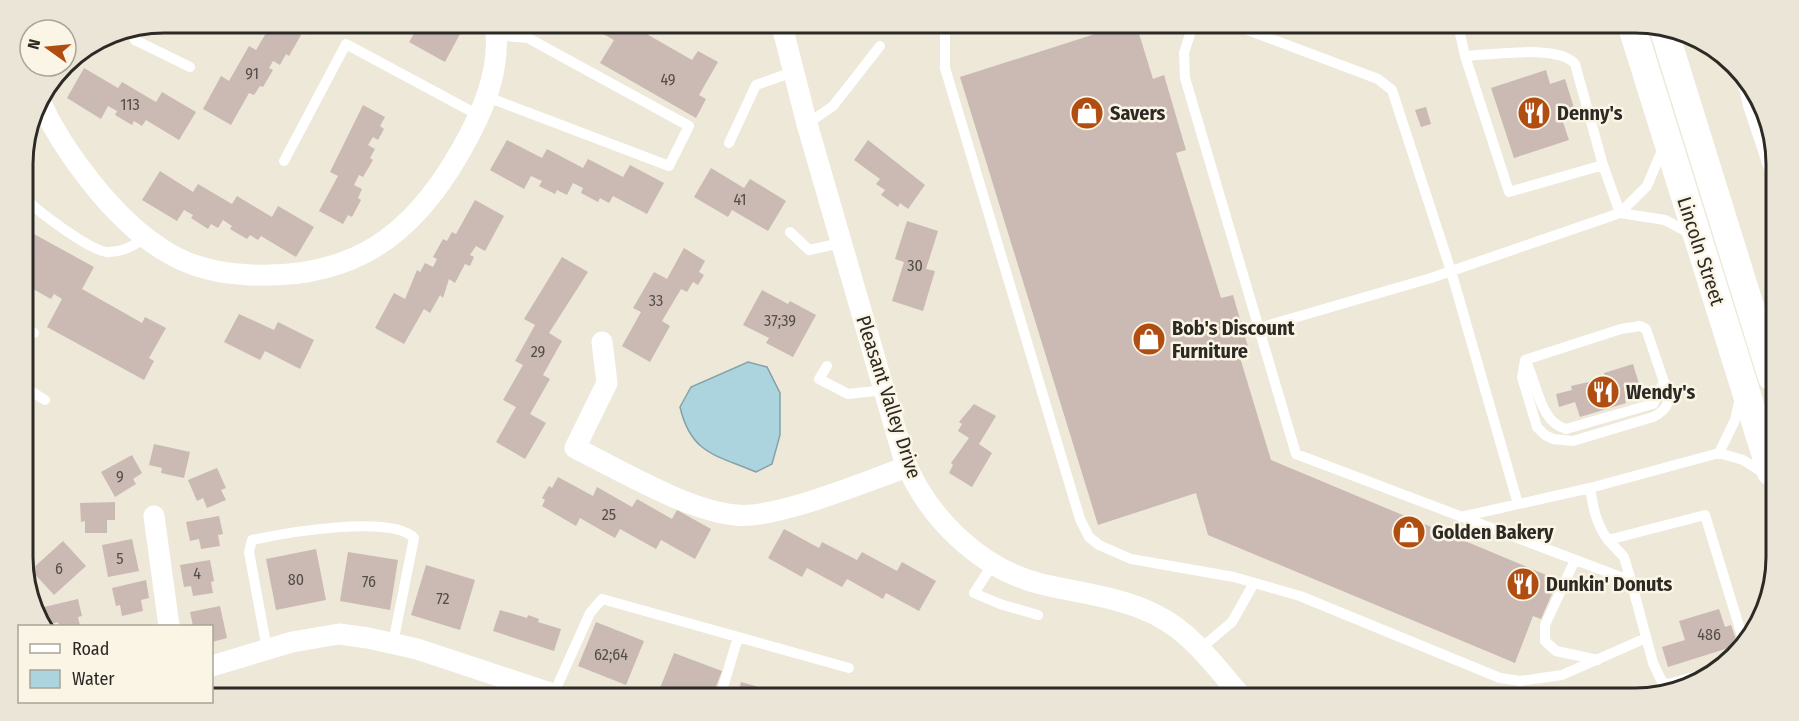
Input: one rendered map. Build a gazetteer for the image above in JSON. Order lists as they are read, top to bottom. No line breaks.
{"streets":{"main road":["Lincoln Street"],"street":["Pleasant Valley Drive"]},"places":{"shop":["Savers","Bob's Discount Furniture","Golden Bakery"],"restaurant":["Denny's","Wendy's","Dunkin' Donuts"]},"house_numbers":["91","49","113","41","30","33","37;39","29","9","25","5","6","4","80","76","72","486","62;64"],"legend":["Road","Water"],"north":"left"}
